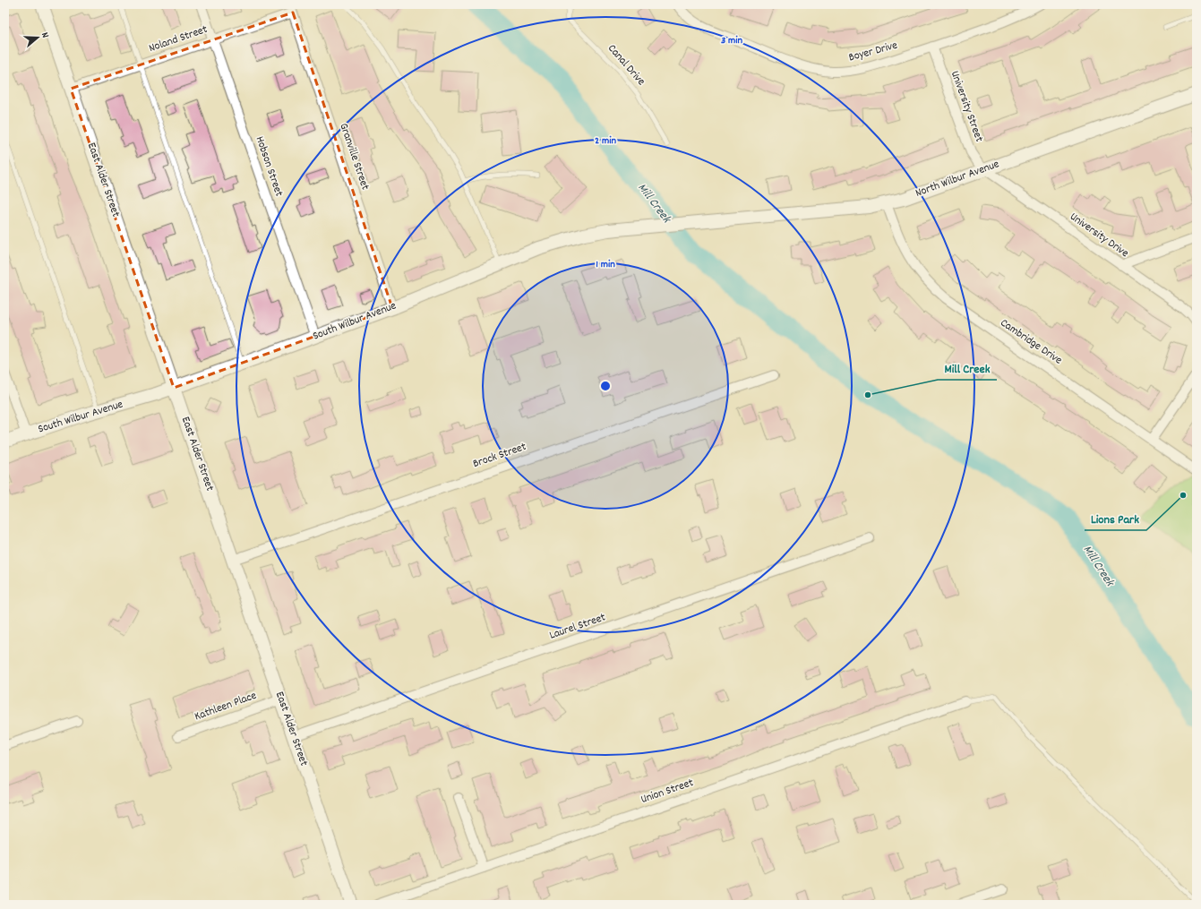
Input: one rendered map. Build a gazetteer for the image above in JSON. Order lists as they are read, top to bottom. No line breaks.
{"streets":{"main road":["North Wilbur Avenue","East Alder Street","South Wilbur Avenue"],"street":["Noland Street","Boyer Drive","University Street","Granville Street","Hobson Street","University Drive","Cambridge Drive","Brock Street","Laurel Street","Kathleen Place","Union Street"],"lane":["Canal Drive"]},"crossings":[["Noland Street","Granville Street"],["Noland Street","Hobson Street"],["Noland Street","East Alder Street"],["Boyer Drive","University Street"],["University Street","North Wilbur Avenue"],["University Street","University Drive"],["Granville Street","South Wilbur Avenue"],["Hobson Street","South Wilbur Avenue"],["North Wilbur Avenue","University Drive"],["North Wilbur Avenue","South Wilbur Avenue"],["North Wilbur Avenue","Cambridge Drive"],["East Alder Street","South Wilbur Avenue"],["East Alder Street","Brock Street"],["East Alder Street","Laurel Street"],["East Alder Street","Kathleen Place"]],"water":["Mill Creek"],"places":["Mill Creek","Lions Park"],"north":"right","rings":["3 min","2 min","1 min"]}
